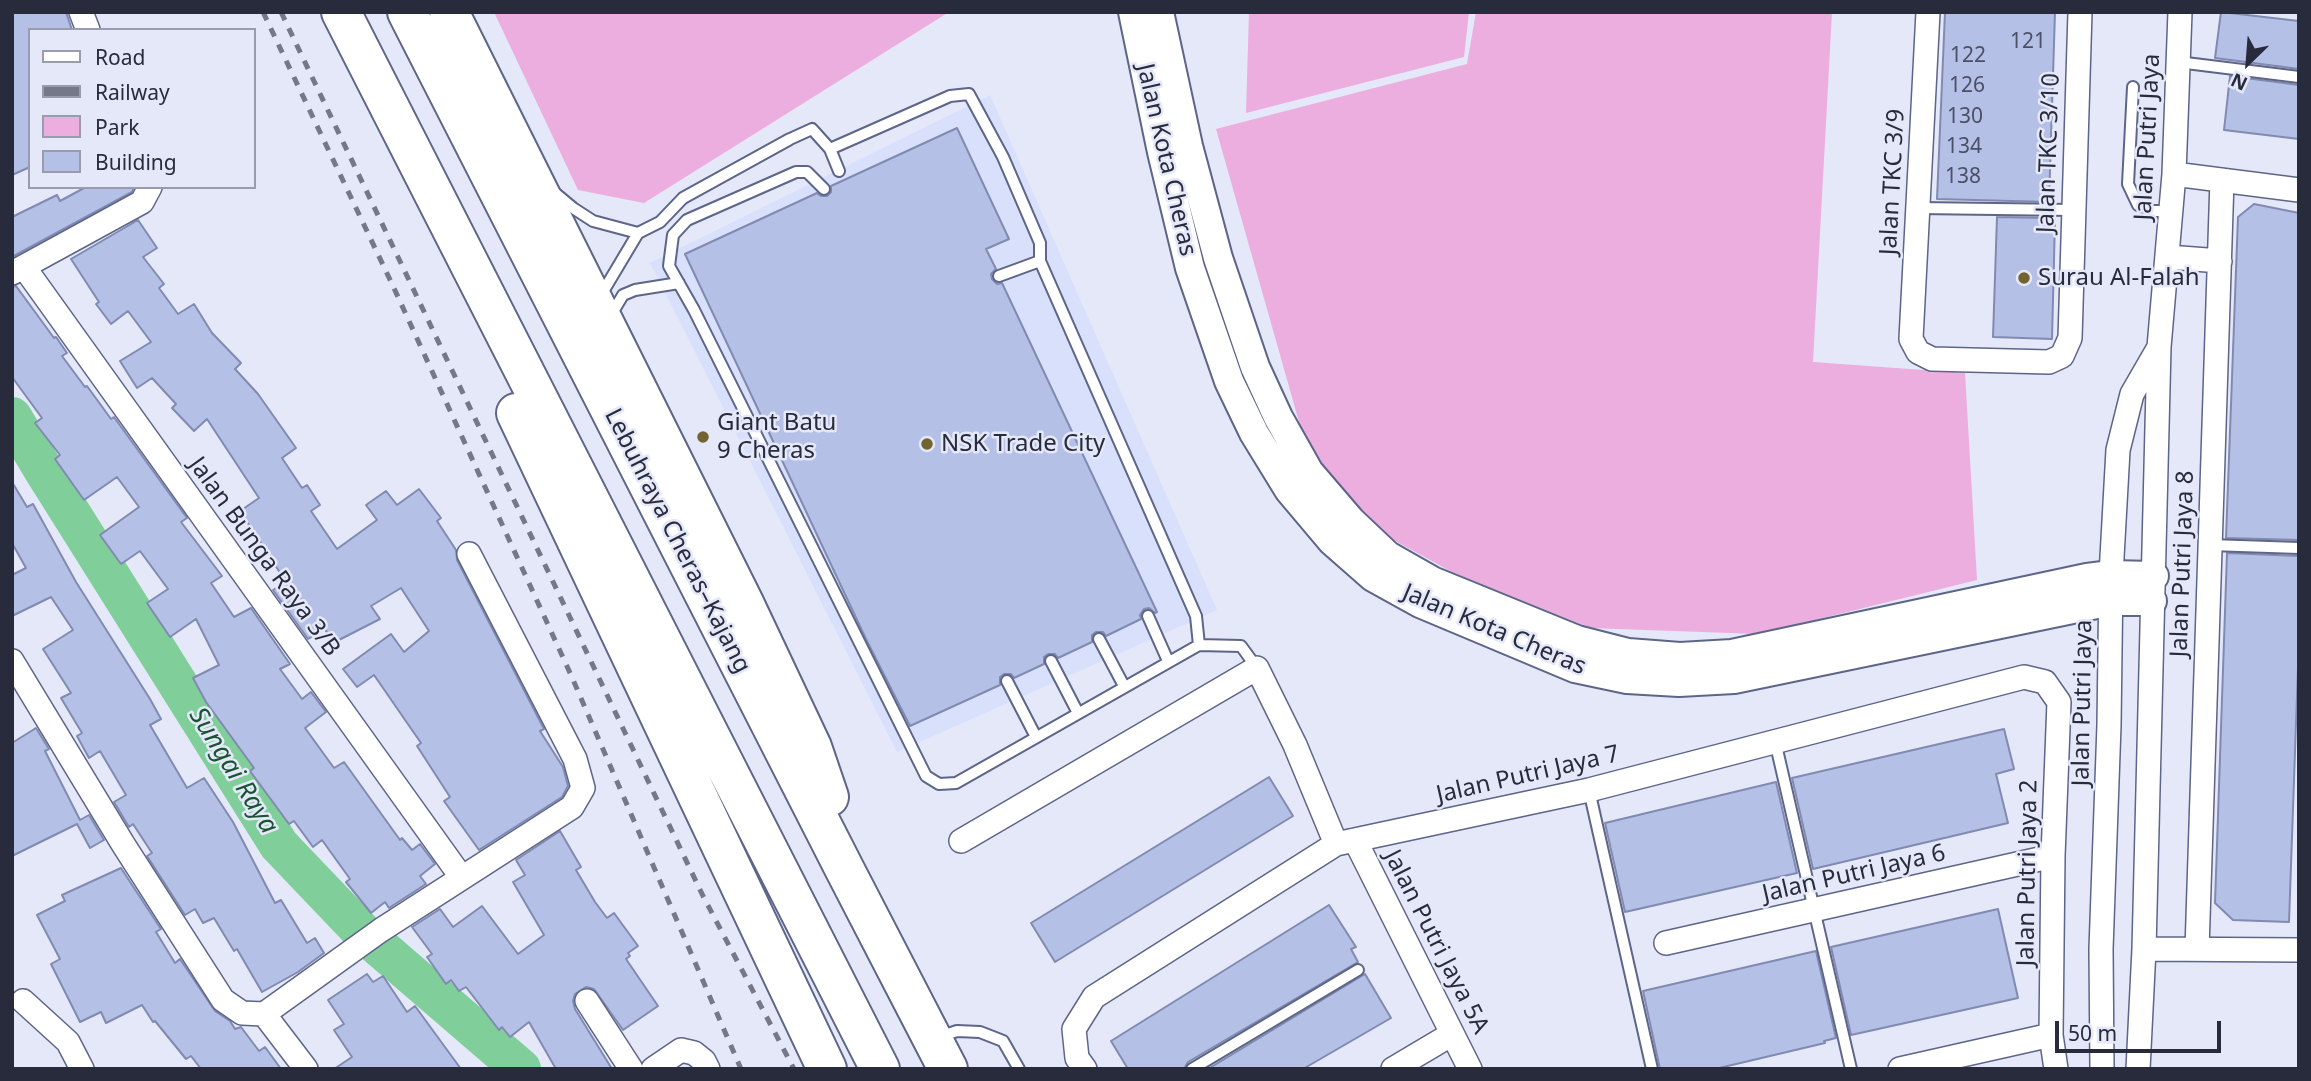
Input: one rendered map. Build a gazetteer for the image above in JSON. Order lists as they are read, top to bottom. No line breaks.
{"streets":{"highway":["Lebuhraya Cheras–Kajang"],"street":["Jalan Putri Jaya","Jalan TKC 3/10","Jalan Kota Cheras","Jalan TKC 3/9","Jalan Bunga Raya 3/B","Jalan Putri Jaya 8","Jalan Putri Jaya 7","Jalan Putri Jaya 2","Jalan Putri Jaya 6","Jalan Putri Jaya 5A"]},"crossings":[["Jalan Putri Jaya","Jalan Kota Cheras"],["Jalan TKC 3/10","Jalan TKC 3/9"],["Jalan Putri Jaya 7","Jalan Putri Jaya 2"],["Jalan Putri Jaya 7","Jalan Putri Jaya 5A"],["Jalan Putri Jaya 2","Jalan Putri Jaya 6"]],"water":["Sungai Raya"],"places":["Surau Al-Falah","Giant Batu 9 Cheras","NSK Trade City"],"house_numbers":["121","122","126","130","134","138"],"legend":["Road","Railway","Park","Building"],"scale_bar":"50 m","north":"bottom left"}
